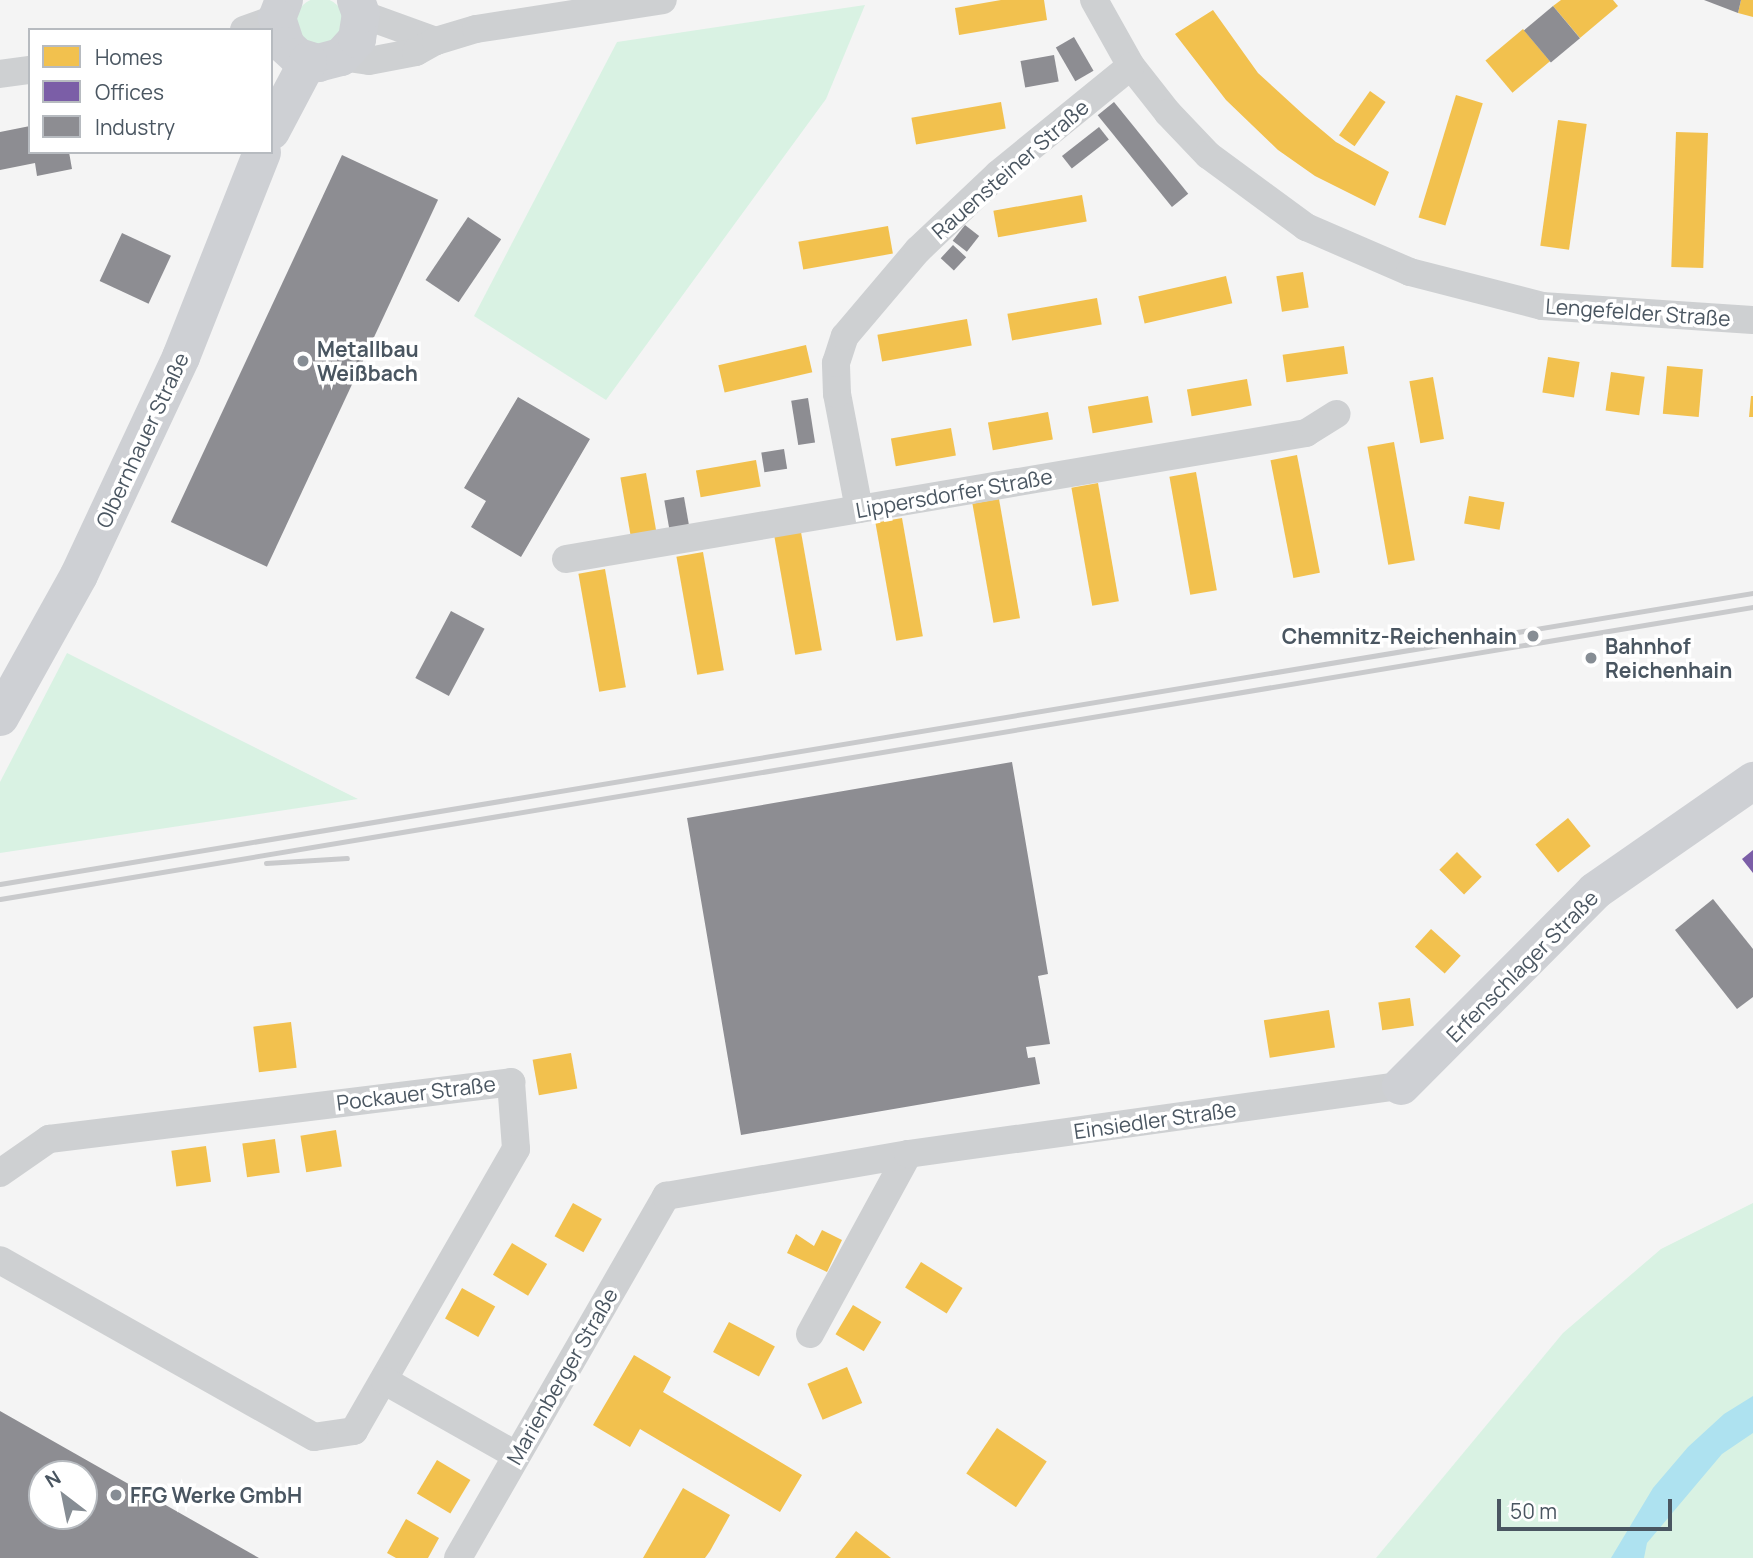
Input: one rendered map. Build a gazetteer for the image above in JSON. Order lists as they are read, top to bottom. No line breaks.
{"streets":{"street":["Rauensteiner Straße","Lengefelder Straße","Olbernhauer Straße","Lippersdorfer Straße","Erfenschlager Straße","Pockauer Straße","Einsiedler Straße","Marienberger Straße"]},"crossings":[["Rauensteiner Straße","Lengefelder Straße"],["Rauensteiner Straße","Lippersdorfer Straße"],["Erfenschlager Straße","Einsiedler Straße"],["Einsiedler Straße","Marienberger Straße"]],"places":["Metallbau Weißbach","Chemnitz-Reichenhain","Bahnhof Reichenhain","FFG Werke GmbH"],"legend":["Homes","Offices","Industry"],"scale_bar":"50 m","north":"top left"}
